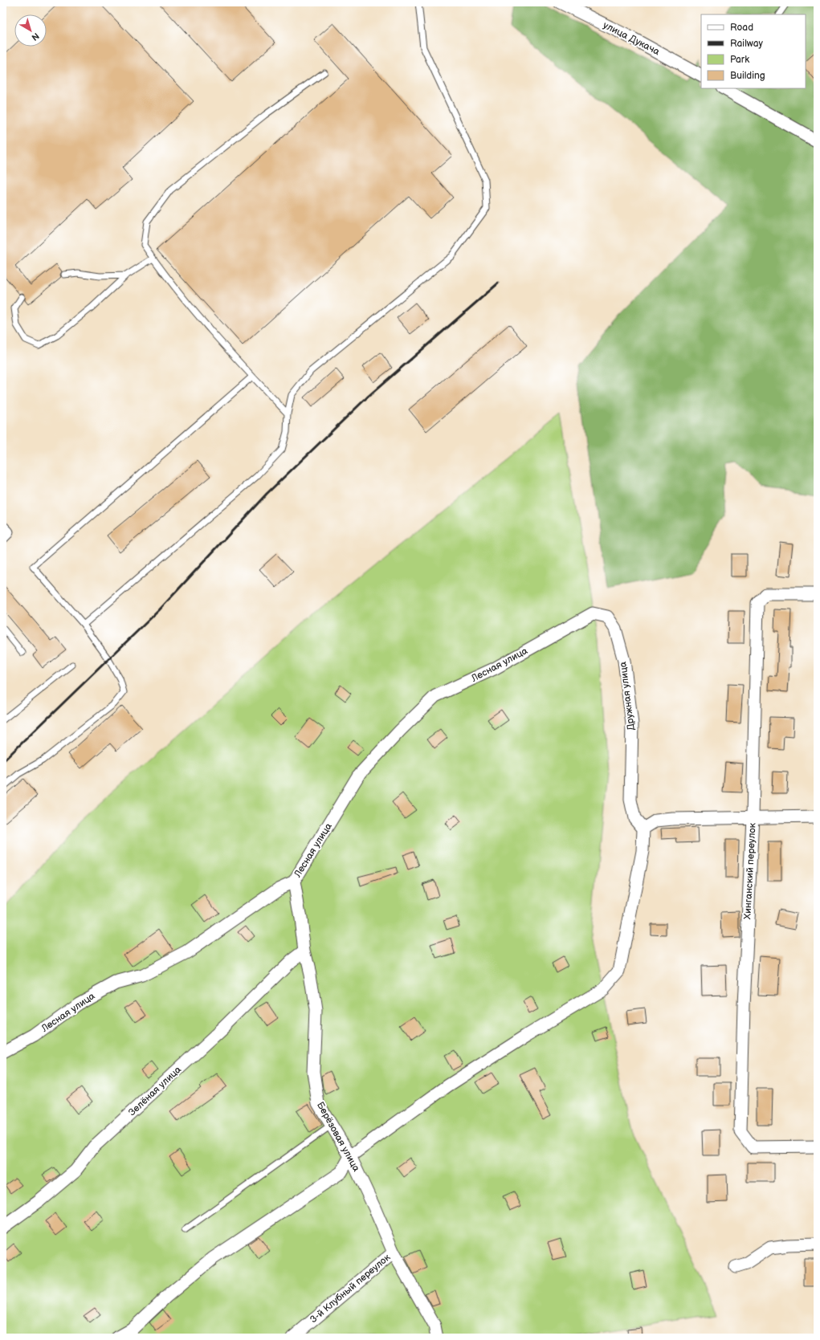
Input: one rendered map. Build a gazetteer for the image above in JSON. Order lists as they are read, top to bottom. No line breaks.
{"streets":{"street":["улица Дукача","Лесная улица","Дружная улица","Хинганский переулок","Зелёная улица","Берёзовая улица","3-й Клубный переулок"]},"crossings":[["Лесная улица","Дружная улица"],["Лесная улица","Берёзовая улица"],["Зелёная улица","Берёзовая улица"],["Берёзовая улица","3-й Клубный переулок"]],"legend":["Road","Railway","Park","Building"],"north":"bottom right"}
